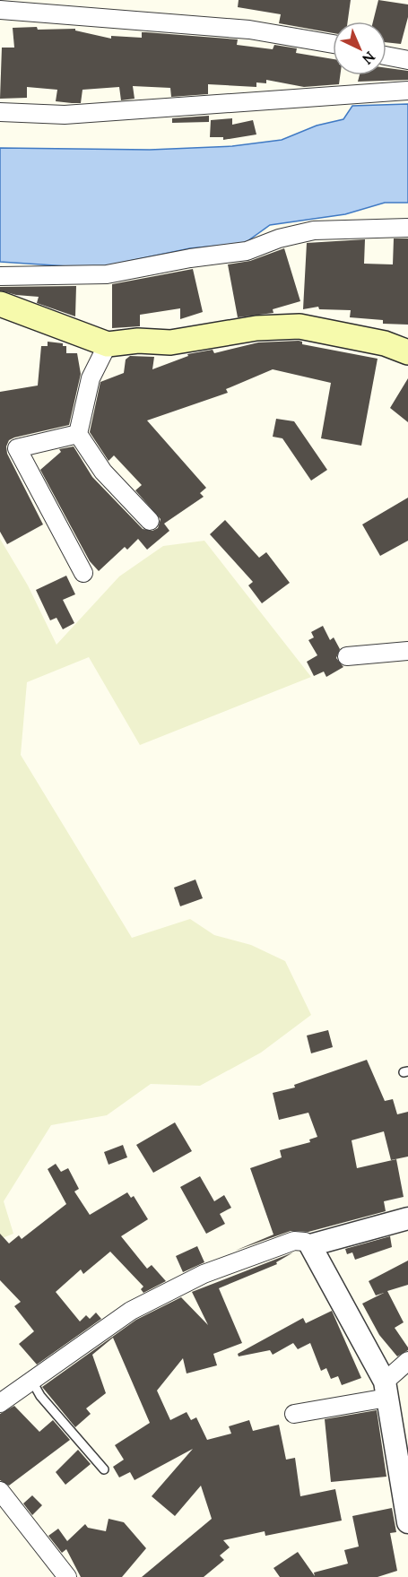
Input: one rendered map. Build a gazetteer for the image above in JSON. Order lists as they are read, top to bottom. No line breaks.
{"north":"bottom right"}
